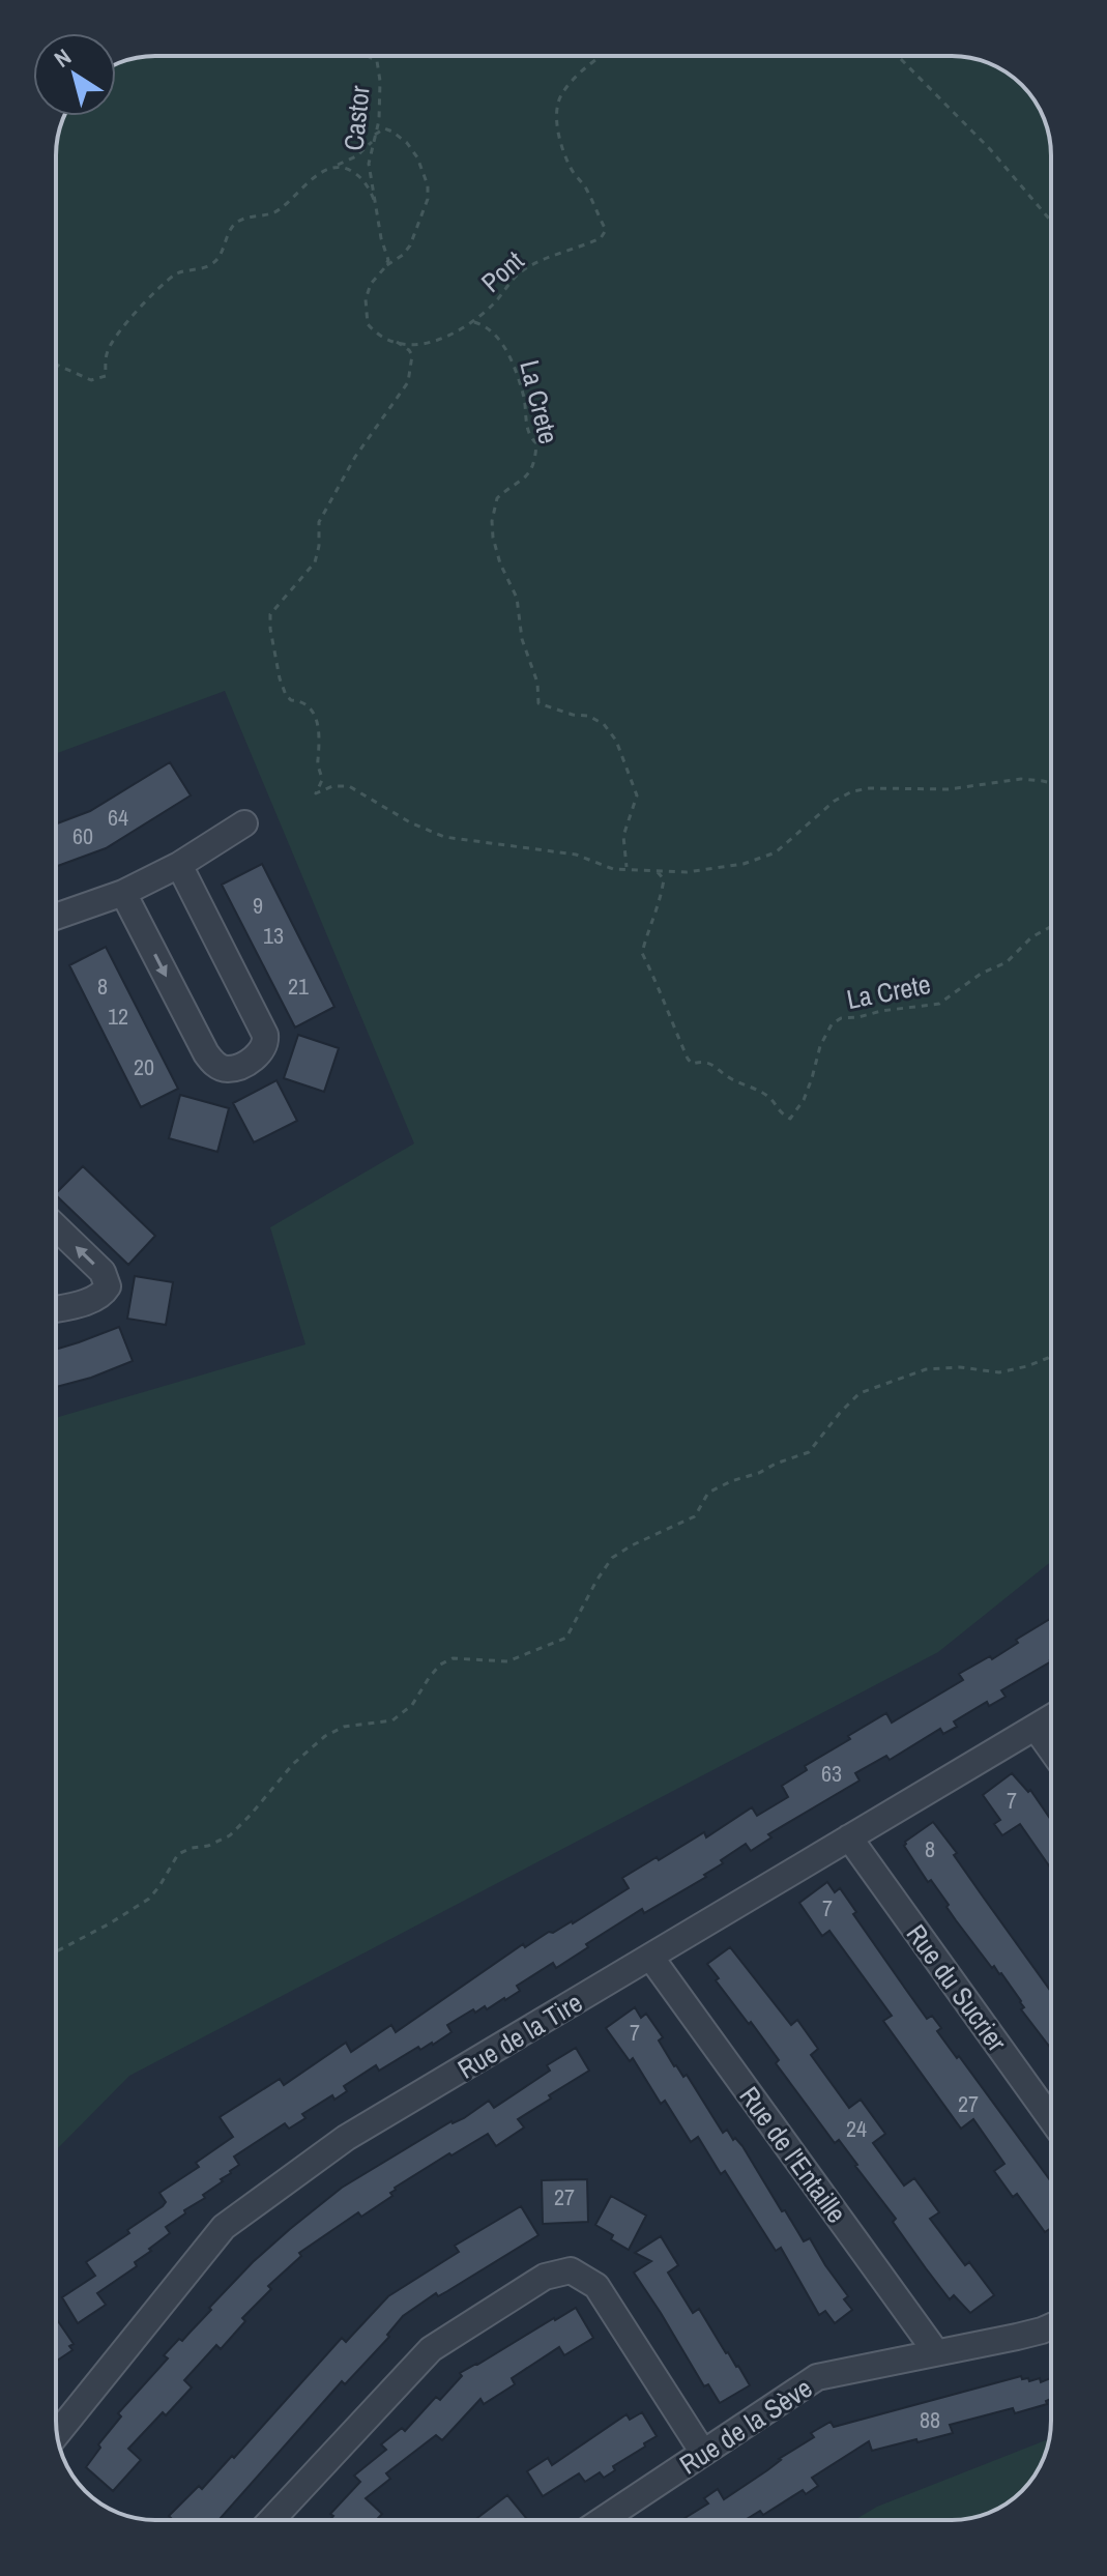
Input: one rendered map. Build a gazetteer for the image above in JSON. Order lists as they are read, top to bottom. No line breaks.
{"streets":{"street":["Rue du Sucrier","Rue de la Tire","Rue de l'Entaille","Rue de la Sève"],"path":["Castor","Pont","La Crete"]},"crossings":[["Pont","La Crete"],["Rue du Sucrier","Rue de la Tire"],["Rue de la Tire","Rue de l'Entaille"],["Rue de l'Entaille","Rue de la Sève"]],"house_numbers":["64","60","9","13","8","21","12","20","63","7","8","7","7","27","24","27","88"],"north":"top left"}
